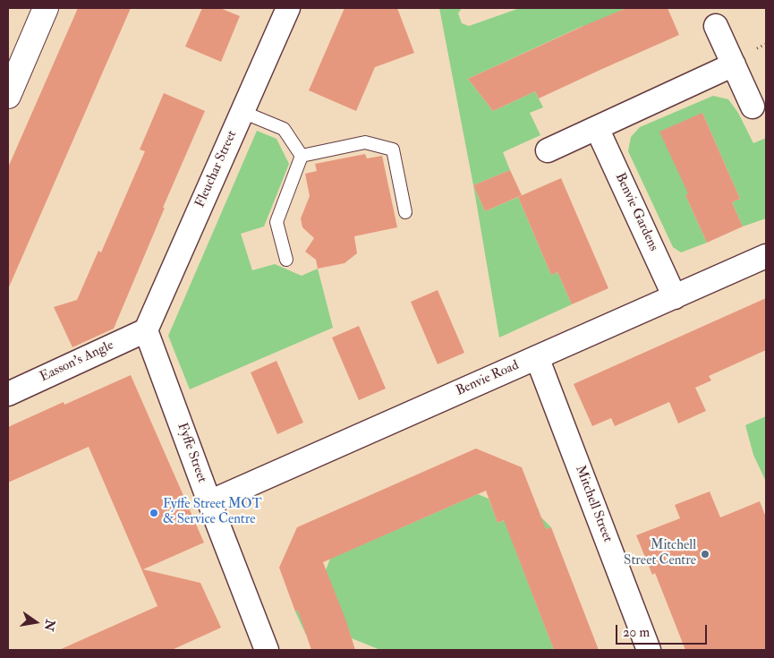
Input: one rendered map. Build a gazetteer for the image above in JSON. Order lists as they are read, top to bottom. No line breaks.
{"streets":{"street":["Fleuchar Street","Benvie Gardens","Easson's Angle","Benvie Road","Fyffe Street","Mitchell Street"]},"crossings":[["Fleuchar Street","Easson's Angle"],["Fleuchar Street","Fyffe Street"],["Benvie Gardens","Benvie Road"],["Easson's Angle","Fyffe Street"],["Benvie Road","Fyffe Street"],["Benvie Road","Mitchell Street"]],"places":["Fyffe Street MOT & Service Centre","Mitchell Street Centre"],"scale_bar":"20 m","north":"right"}
